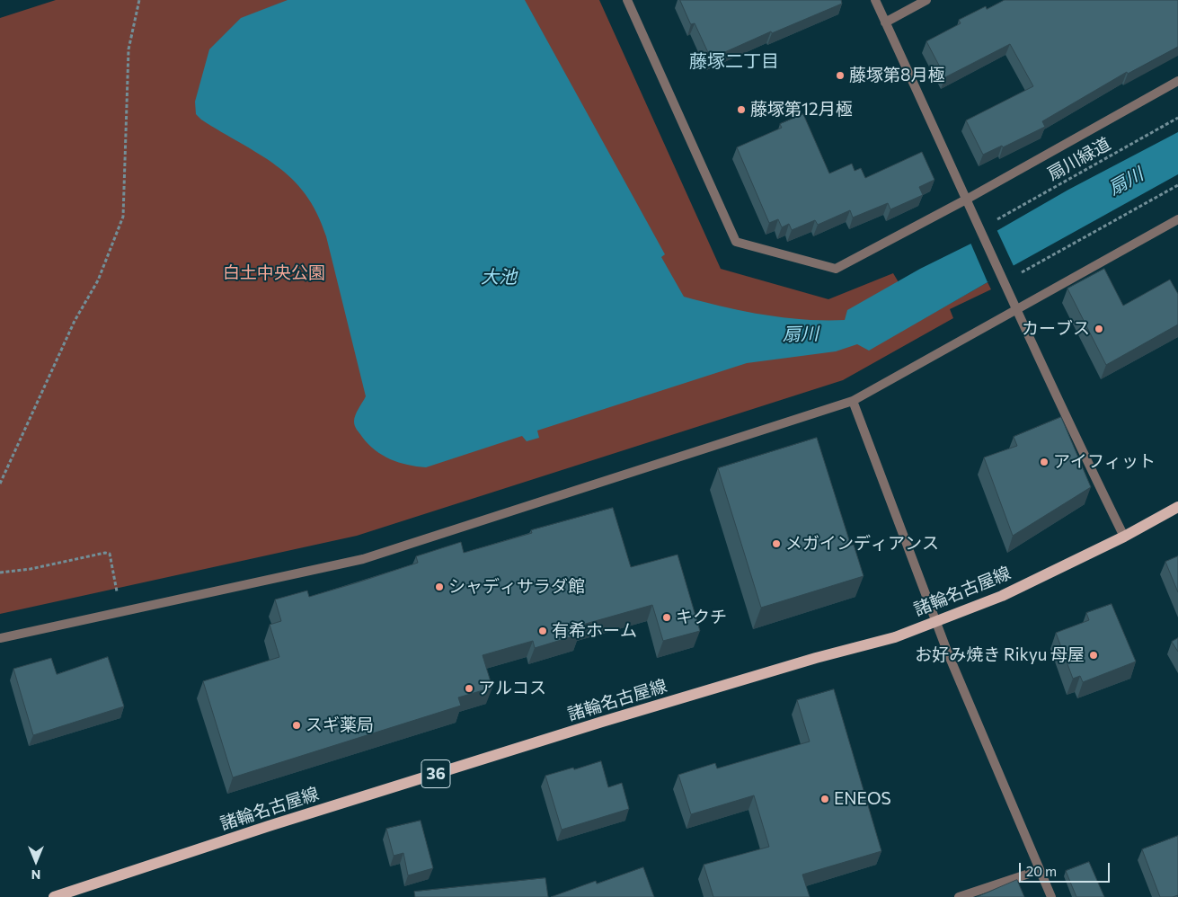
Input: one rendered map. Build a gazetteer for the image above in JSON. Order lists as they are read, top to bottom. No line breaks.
{"streets":{"main road":["諸輪名古屋線","36"],"path":["扇川緑道"]},"districts":["藤塚二丁目"],"water":["扇川","大池"],"parks":["白土中央公園"],"places":["藤塚第8月極","藤塚第12月極","カーブス","アイフィット","メガインディアンス","シャディサラダ館","キクチ","有希ホーム","お好み焼き Rikyu 母屋","アルコス","スギ薬局","ENEOS"],"scale_bar":"20 m","north":"bottom"}
